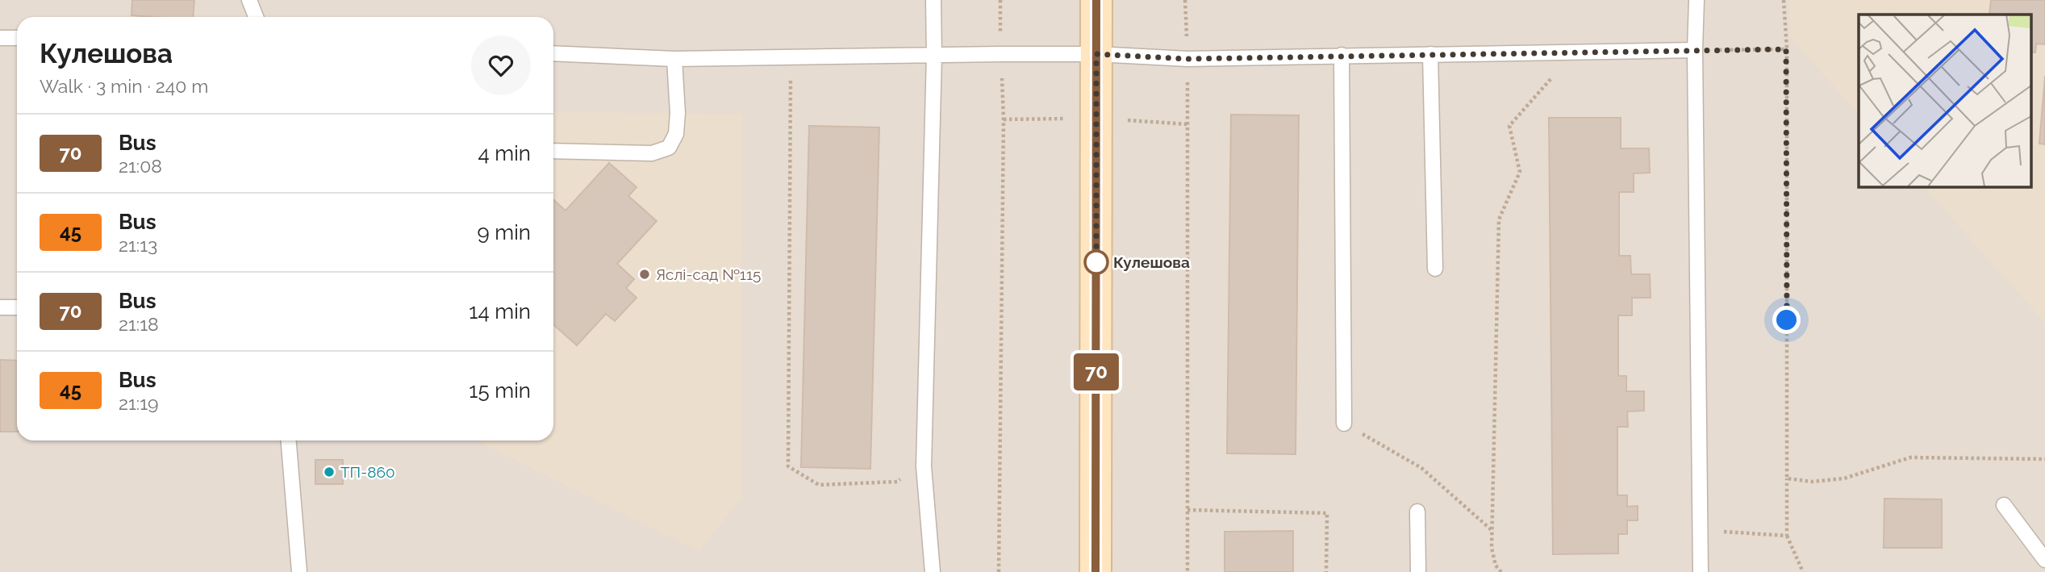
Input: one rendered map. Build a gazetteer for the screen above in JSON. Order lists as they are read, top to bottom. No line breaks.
{"places":["Кулешова","Яслі-сад №115","ТП-860"],"lines":["bus line 70"],"page":{"on_map":"70","heading":["Кулешова","Walk · 3 min · 240 m"],"list":[{"mark":"70","name":"Bus","note":"21:08","value":"4 min"},{"mark":"45","name":"Bus","note":"21:13","value":"9 min"},{"mark":"70","name":"Bus","note":"21:18","value":"14 min"},{"mark":"45","name":"Bus","note":"21:19","value":"15 min"}]}}
